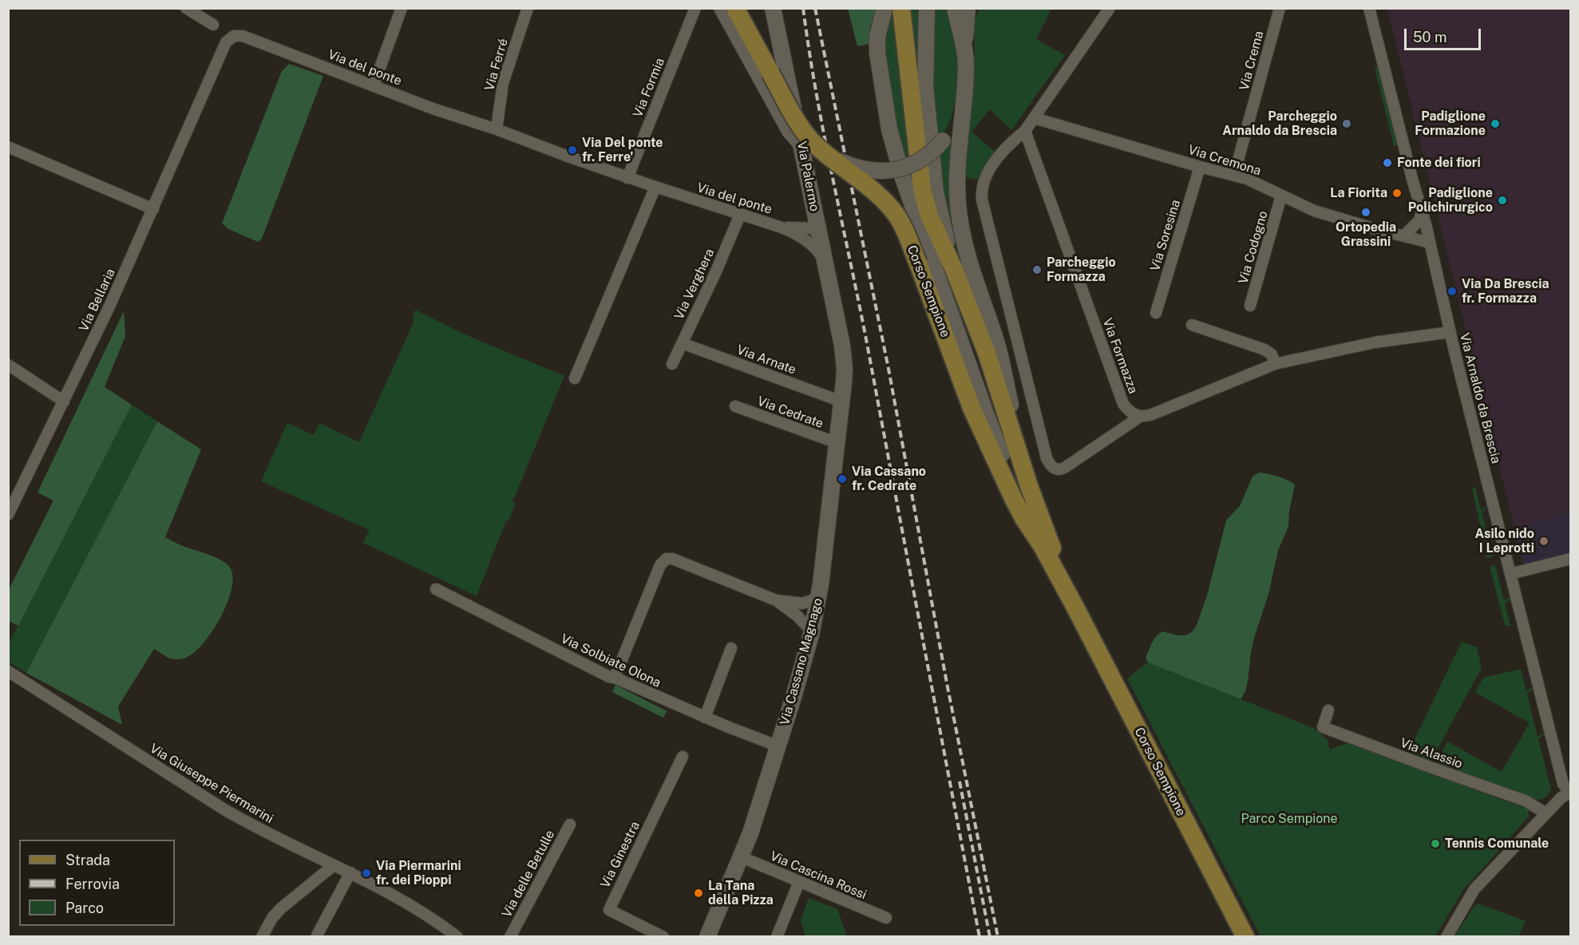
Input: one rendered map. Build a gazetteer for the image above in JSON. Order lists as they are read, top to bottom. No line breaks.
{"streets":{"main road":["Via Palermo","Corso Sempione","Via Cassano Magnago"],"street":["Via Crema","Via Ferré","Via del ponte","Via Formia","Via Cremona","Via Soresina","Via Codogno","Via Verghera","Via Bellaria","Via Formazza","Via Arnate","Via Arnaldo da Brescia","Via Cedrate","Via Solbiate Olona","Via Alassio","Via Giuseppe Piermarini","Via Ginestra","Via delle Betulle","Via Cascina Rossi"]},"crossings":[["Via Crema","Via Cremona"],["Via Ferré","Via del ponte"],["Via del ponte","Via Formia"],["Via del ponte","Via Palermo"],["Via del ponte","Via Verghera"],["Via del ponte","Via Bellaria"],["Via Cremona","Via Soresina"],["Via Cremona","Via Codogno"],["Via Cremona","Via Arnaldo da Brescia"],["Via Palermo","Via Cassano Magnago"],["Via Verghera","Via Arnate"],["Via Arnate","Via Cassano Magnago"],["Via Cedrate","Via Cassano Magnago"],["Via Solbiate Olona","Via Cassano Magnago"],["Via Cassano Magnago","Via Cascina Rossi"]],"parks":["Parco Sempione"],"places":["Parcheggio Arnaldo da Brescia","Padiglione Formazione","Via Del ponte fr. Ferre'","Fonte dei fiori","La Fiorita","Padiglione Polichirurgico","Ortopedia Grassini","Parcheggio Formazza","Via Da Brescia fr. Formazza","Via Cassano fr. Cedrate","Asilo nido I Leprotti","Tennis Comunale","Via Piermarini fr. dei Pioppi","La Tana della Pizza"],"legend":["Strada","Ferrovia","Parco"],"scale_bar":"50 m"}
